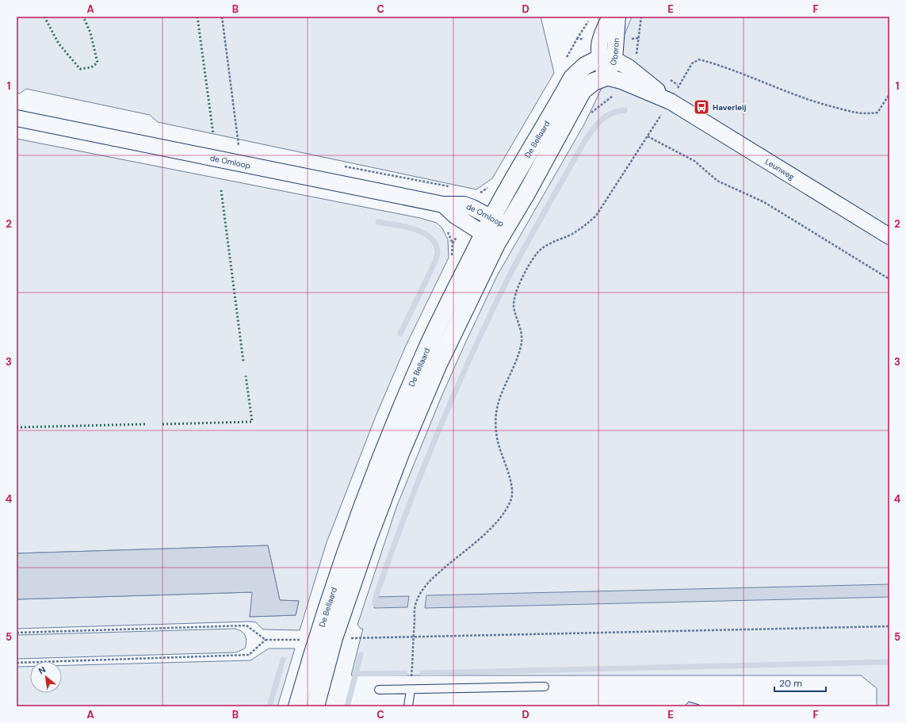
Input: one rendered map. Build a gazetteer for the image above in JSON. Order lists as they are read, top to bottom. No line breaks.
{"streets":{"street":["Oberon","De Bellaard","de Omloop","Leunweg"]},"crossings":[["Oberon","De Bellaard"],["Oberon","Leunweg"],["De Bellaard","de Omloop"],["De Bellaard","Leunweg"]],"places":{"bus stop":["Haverleij"]},"scale_bar":"20 m","north":"top left","grid":{"columns":["A","B","C","D","E","F"],"rows":["1","2","3","4","5"]}}
